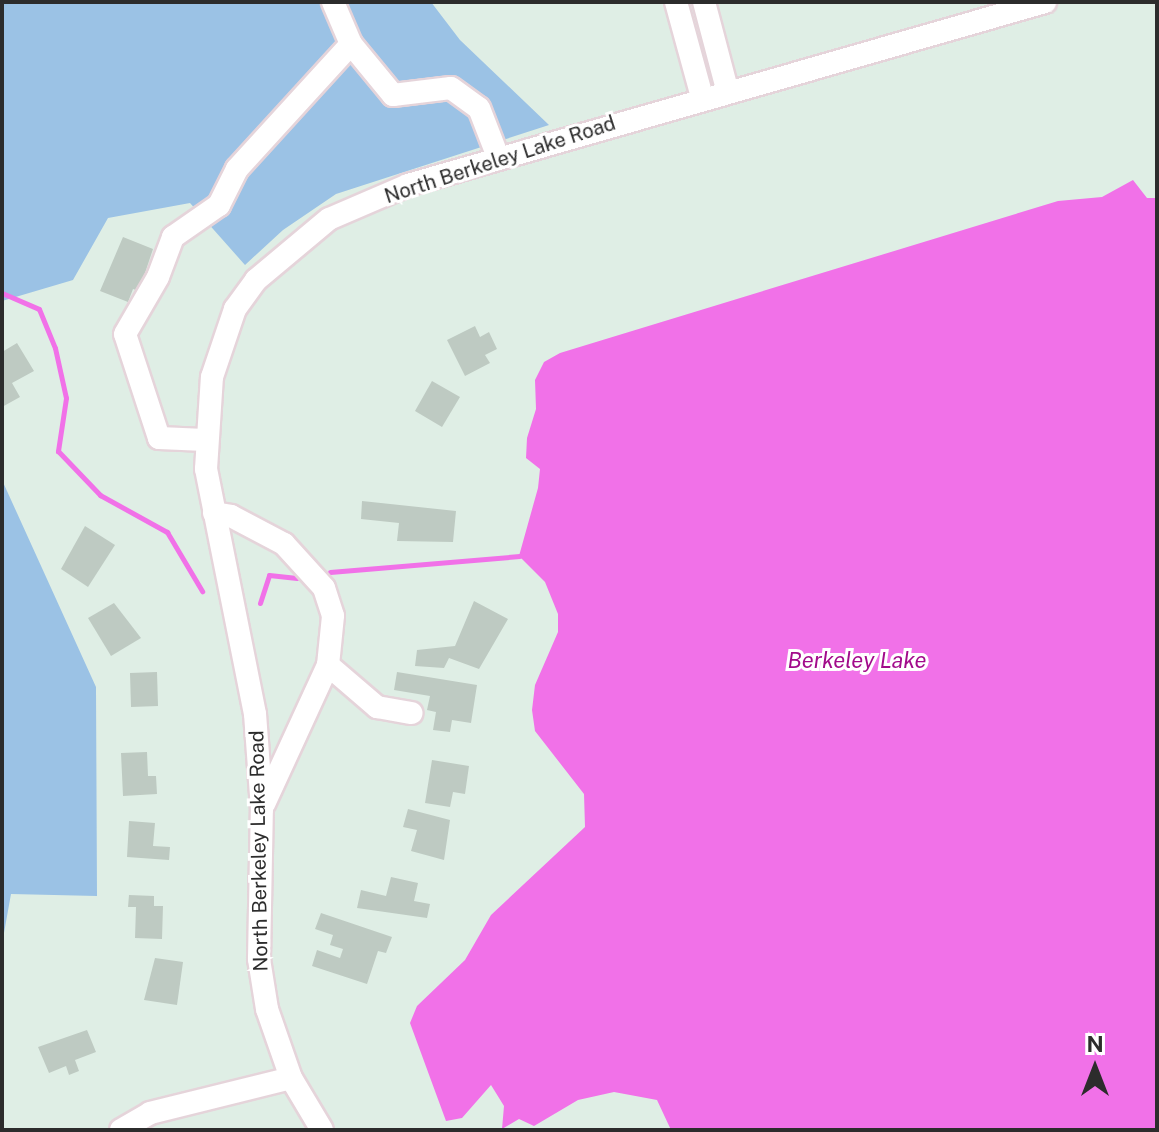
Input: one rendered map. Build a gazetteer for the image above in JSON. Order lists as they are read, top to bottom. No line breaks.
{"streets":{"street":["North Berkeley Lake Road"]},"water":["Berkeley Lake"],"north":"top"}
